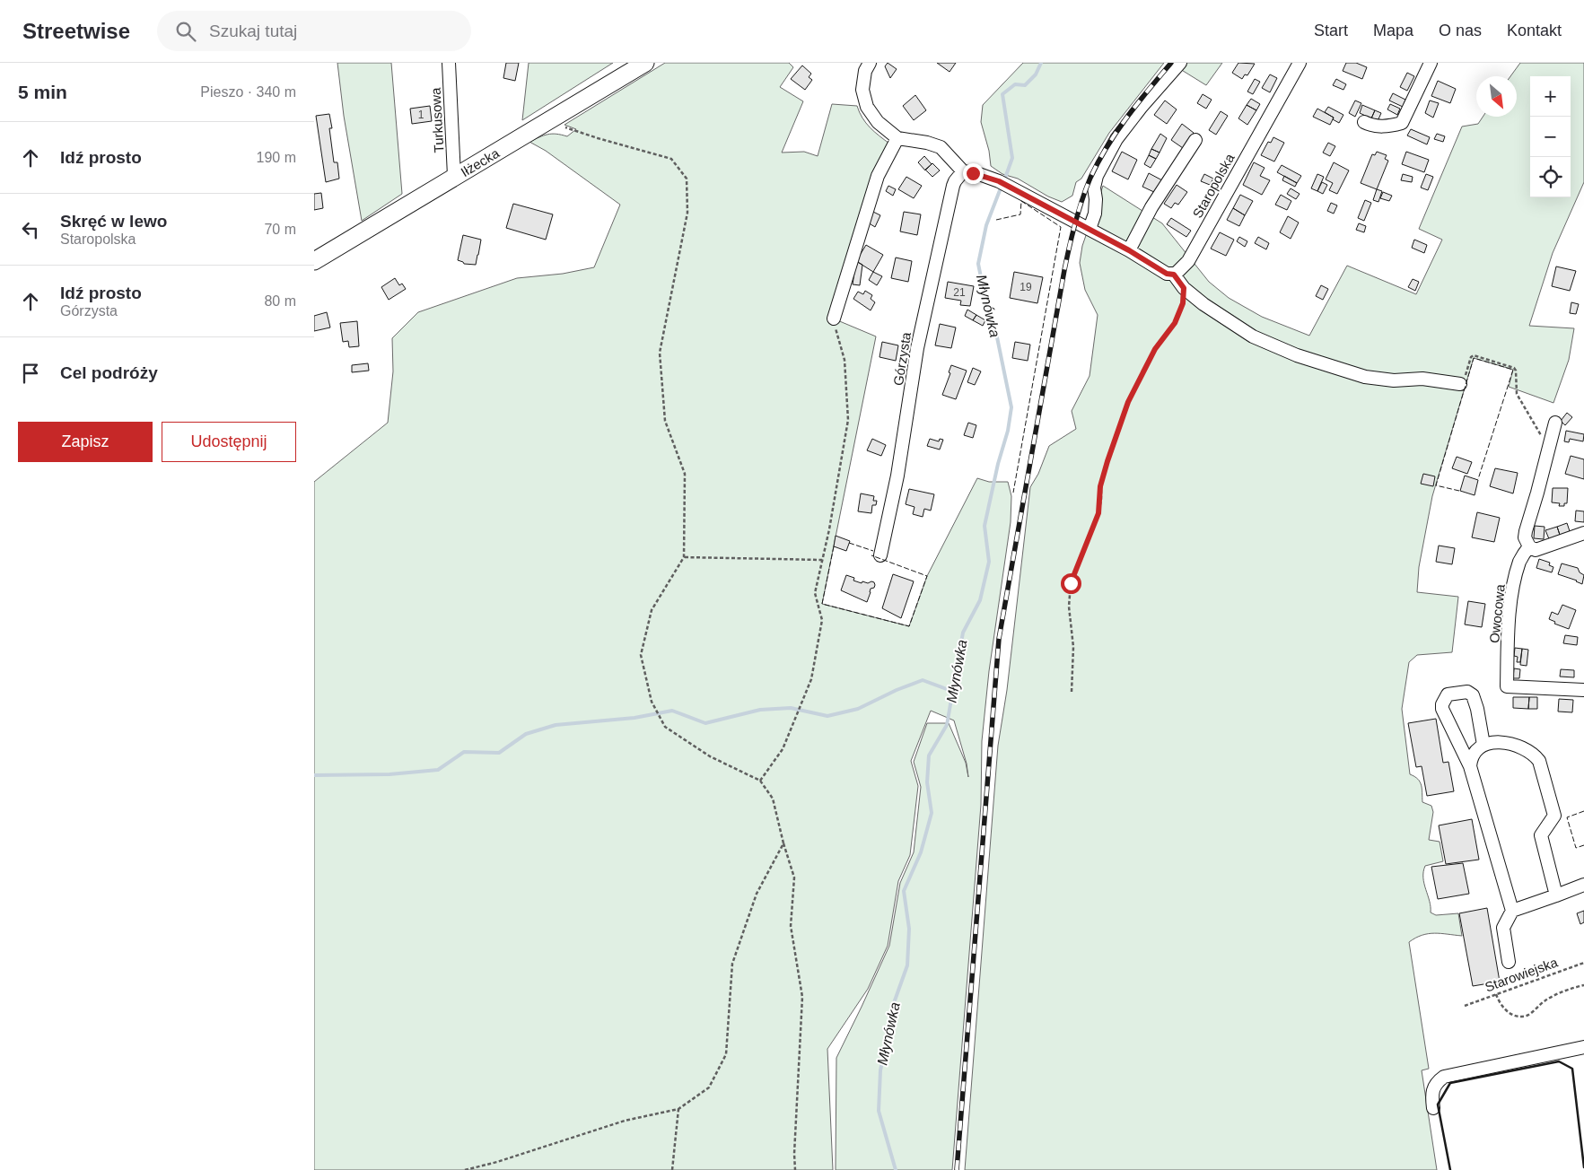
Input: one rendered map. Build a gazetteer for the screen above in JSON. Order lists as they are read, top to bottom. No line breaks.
{"streets":{"main road":["Iłżecka"],"street":["Turkusowa","Staropolska","Górzysta","Owocowa"],"path":["Starowiejska"]},"crossings":[["Turkusowa","Iłżecka"]],"water":["Młynówka"],"house_numbers":["1","19","21"],"north":"bottom right","page":{"header":"Streetwise","search":"Szukaj tutaj","nav":["Start","Mapa","O nas","Kontakt"],"heading":["5 min","Pieszo · 340 m"],"map_buttons":["+","−"],"list":[["Idź prosto","190 m"],["Skręć w lewo","Staropolska","70 m"],["Idź prosto","Górzysta","80 m"],"Cel podróży"],"buttons":["Zapisz","Udostępnij"]}}
